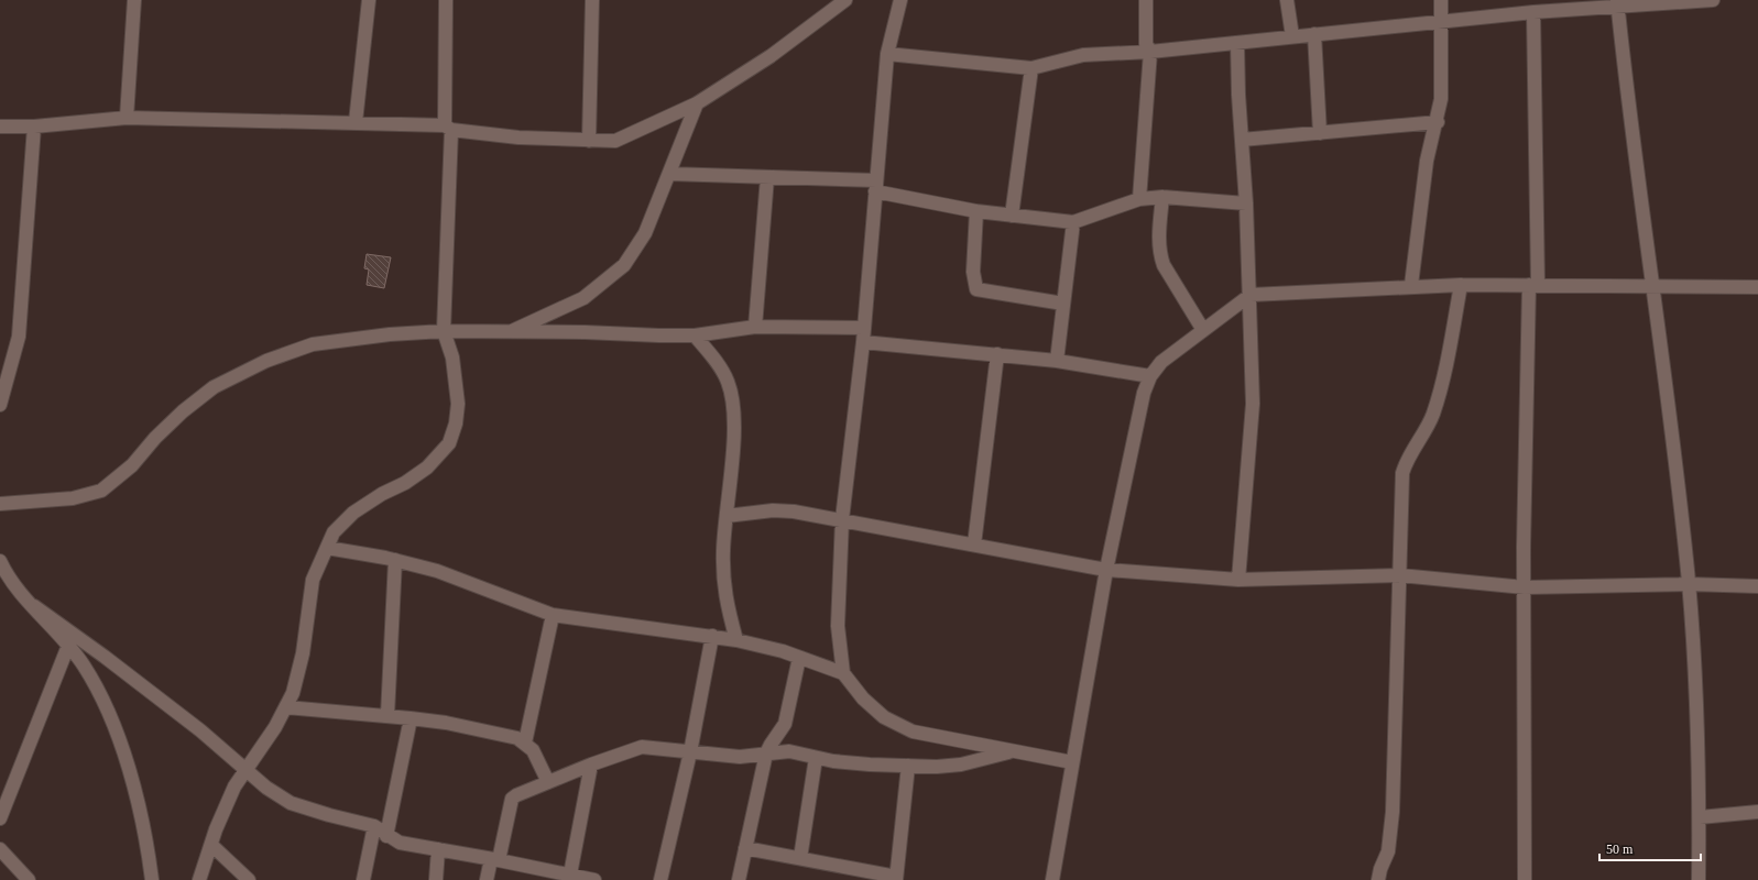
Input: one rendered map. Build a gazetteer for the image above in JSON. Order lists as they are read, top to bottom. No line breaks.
{"scale_bar":"50 m"}
